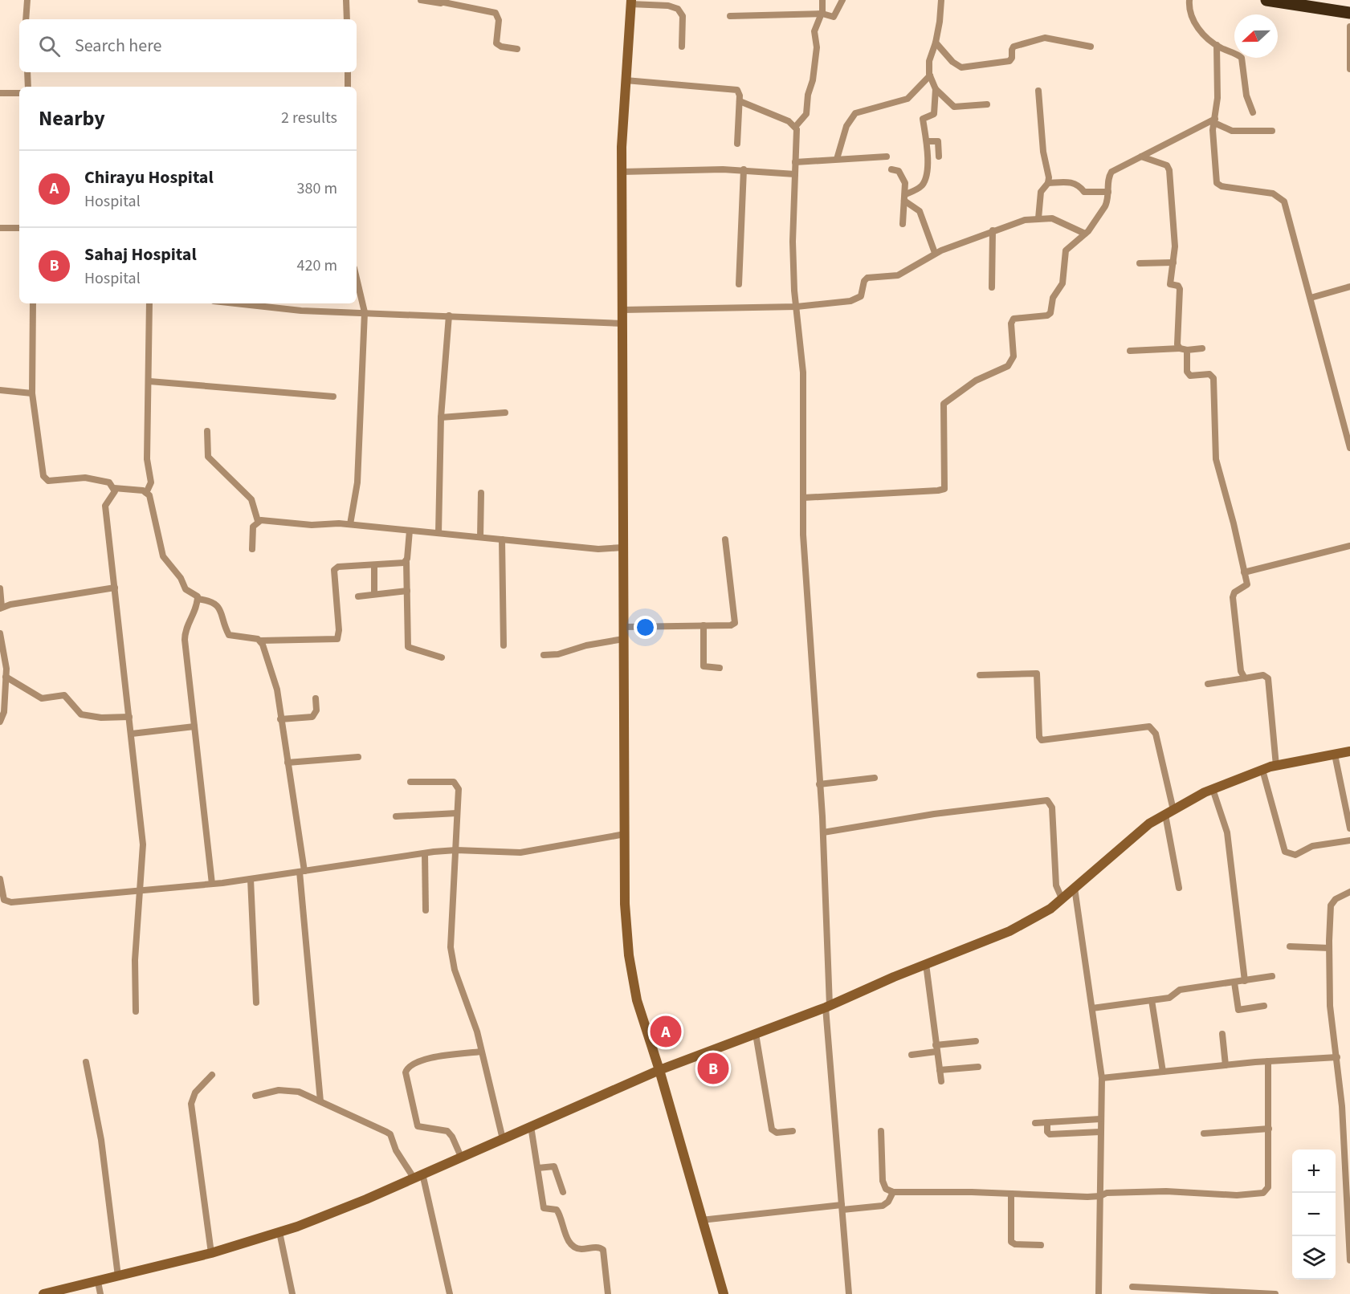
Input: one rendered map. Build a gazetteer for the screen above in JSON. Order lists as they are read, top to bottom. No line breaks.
{"north":"left","page":{"search":"Search here","heading":["Nearby","2 results"],"list":[{"mark":"A","name":"Chirayu Hospital","note":"Hospital","value":"380 m"},{"mark":"B","name":"Sahaj Hospital","note":"Hospital","value":"420 m"}],"pins":["A","B"],"map_buttons":["+","−"]}}
